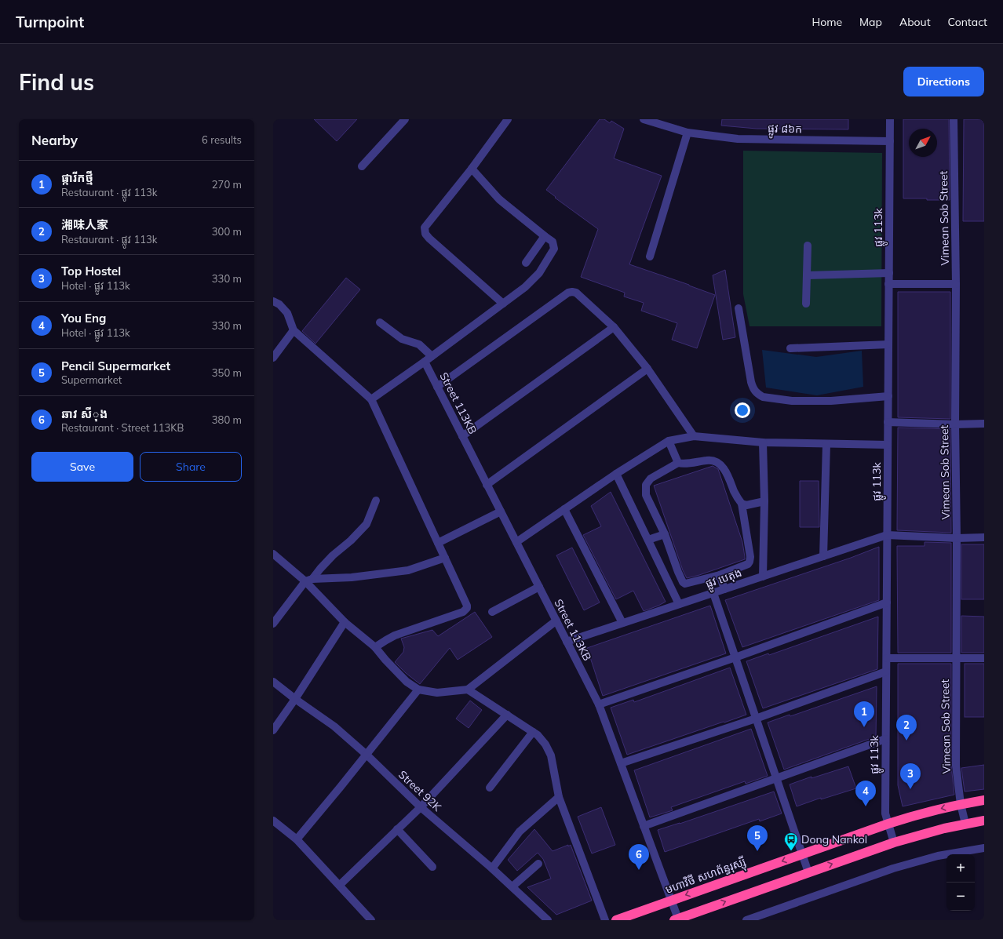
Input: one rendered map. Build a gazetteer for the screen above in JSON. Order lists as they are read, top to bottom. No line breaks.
{"streets":{"highway":["មហាវិថី សហព័ន្ធរុស្ស៊ី"],"street":["ផ្លូវ ៨៦ក","Vimean Sob Street","ផ្លូវ 113k","Street 113KB","ផ្លូវ បេតុង","Street 92K"]},"crossings":[["ផ្លូវ ៨៦ក","ផ្លូវ 113k"],["Vimean Sob Street","មហាវិថី សហព័ន្ធរុស្ស៊ី"],["ផ្លូវ 113k","ផ្លូវ បេតុង"],["ផ្លូវ 113k","មហាវិថី សហព័ន្ធរុស្ស៊ី"],["Street 113KB","ផ្លូវ បេតុង"],["Street 113KB","មហាវិថី សហព័ន្ធរុស្ស៊ី"]],"places":{"bus stop":["Dong Nankol"]},"north":"top right","page":{"header":"Turnpoint","nav":["Home","Map","About","Contact"],"buttons":["Directions",["Save","Share"]],"title":"Find us","heading":["Nearby","6 results"],"list":[{"mark":"1","name":"ផ្ការីកថ្មី","note":"Restaurant · ផ្លូវ 113k","value":"270 m"},{"mark":"2","name":"湘味人家","note":"Restaurant · ផ្លូវ 113k","value":"300 m"},{"mark":"3","name":"Top Hostel","note":"Hotel · ផ្លូវ 113k","value":"330 m"},{"mark":"4","name":"You Eng","note":"Hotel · ផ្លូវ 113k","value":"330 m"},{"mark":"5","name":"Pencil Supermarket","note":"Supermarket","value":"350 m"},{"mark":"6","name":"ឆាវ សីុង","note":"Restaurant · Street 113KB","value":"380 m"}],"pins":["1","2","3","4","5","6"],"map_buttons":["+","−"]}}
